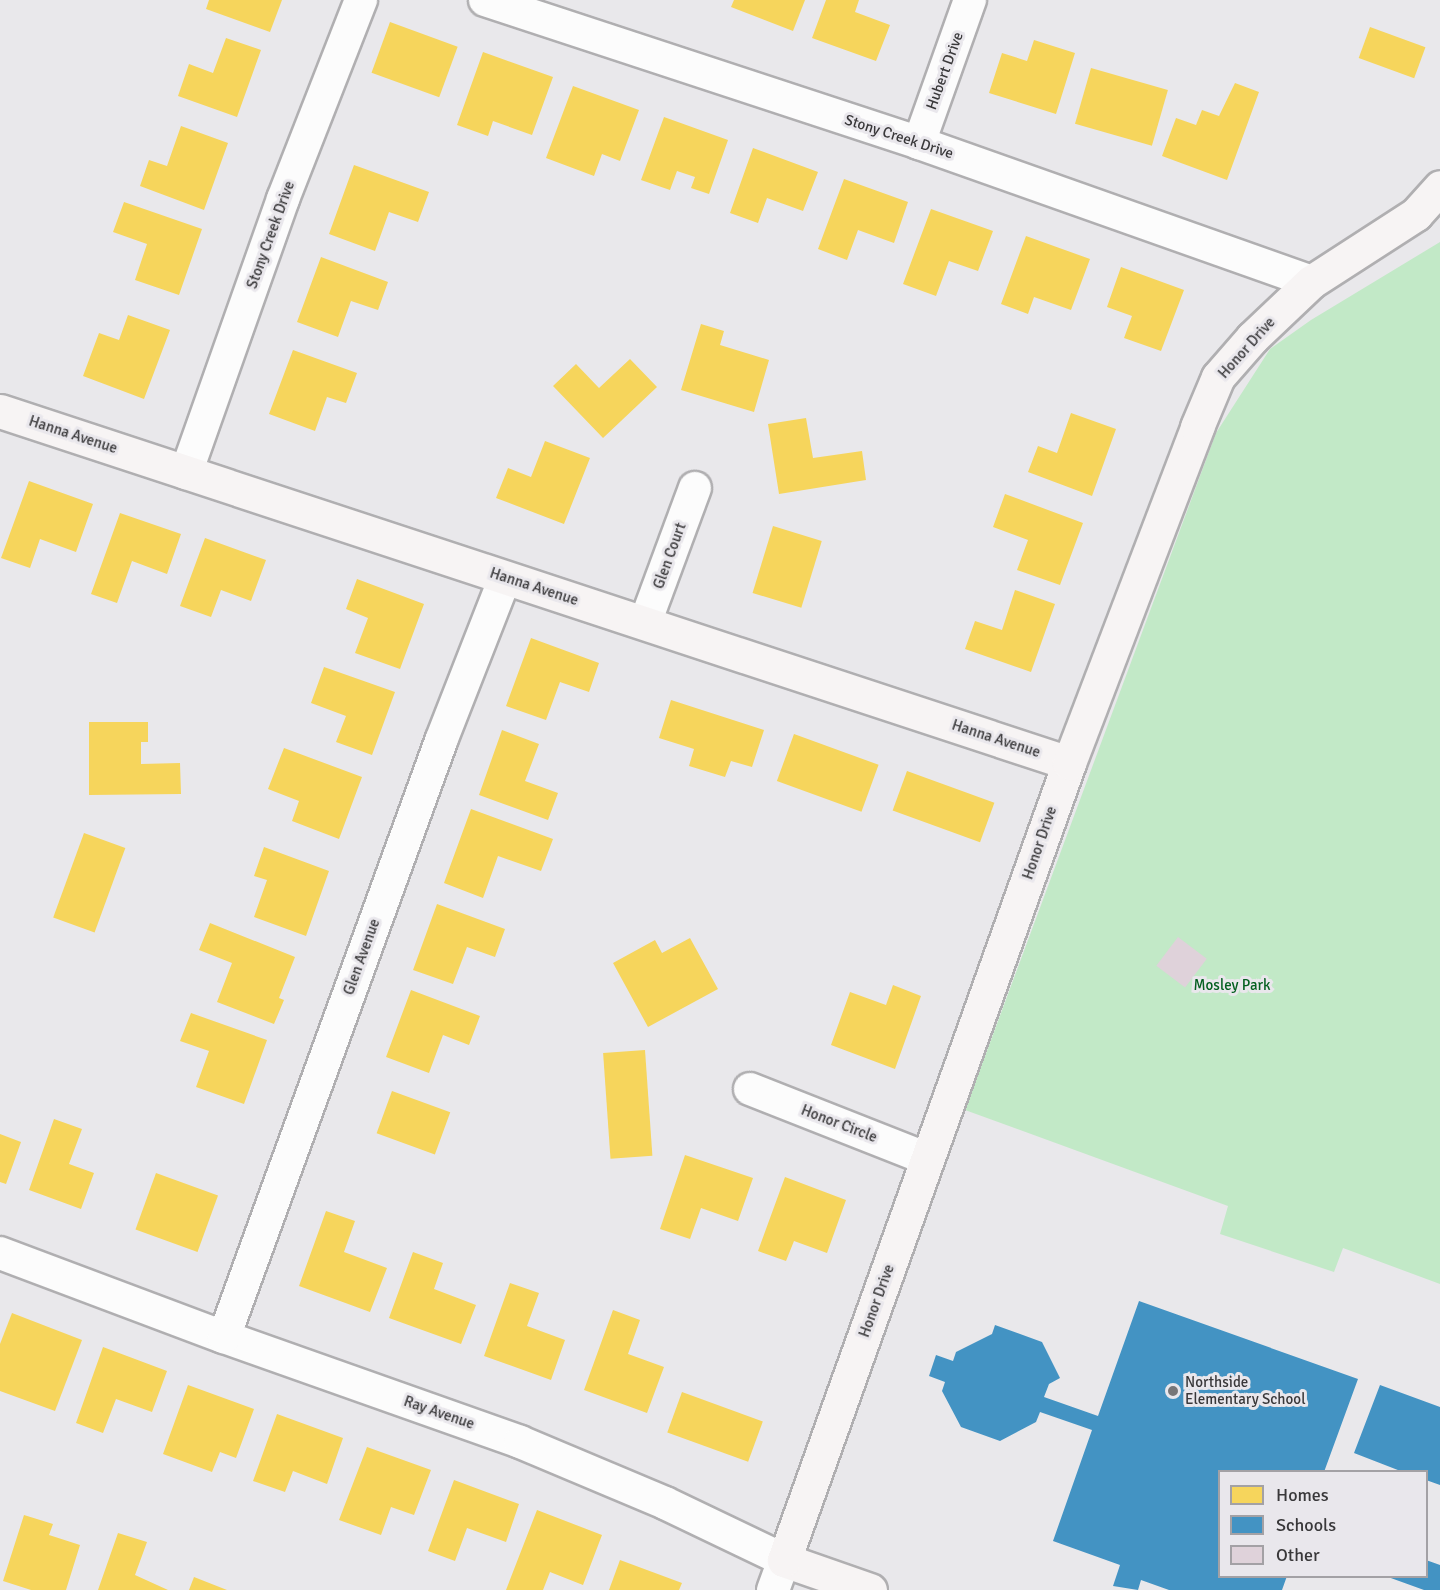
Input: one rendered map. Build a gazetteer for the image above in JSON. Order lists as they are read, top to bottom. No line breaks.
{"streets":{"street":["Hubert Drive","Stony Creek Drive","Honor Drive","Hanna Avenue","Glen Court","Glen Avenue","Honor Circle","Ray Avenue"]},"crossings":[["Hubert Drive","Stony Creek Drive"],["Stony Creek Drive","Honor Drive"],["Stony Creek Drive","Hanna Avenue"],["Honor Drive","Hanna Avenue"],["Honor Drive","Honor Circle"],["Honor Drive","Ray Avenue"],["Hanna Avenue","Glen Court"],["Hanna Avenue","Glen Avenue"],["Glen Avenue","Ray Avenue"]],"parks":["Mosley Park"],"places":["Northside Elementary School"],"legend":["Homes","Schools","Other"]}
